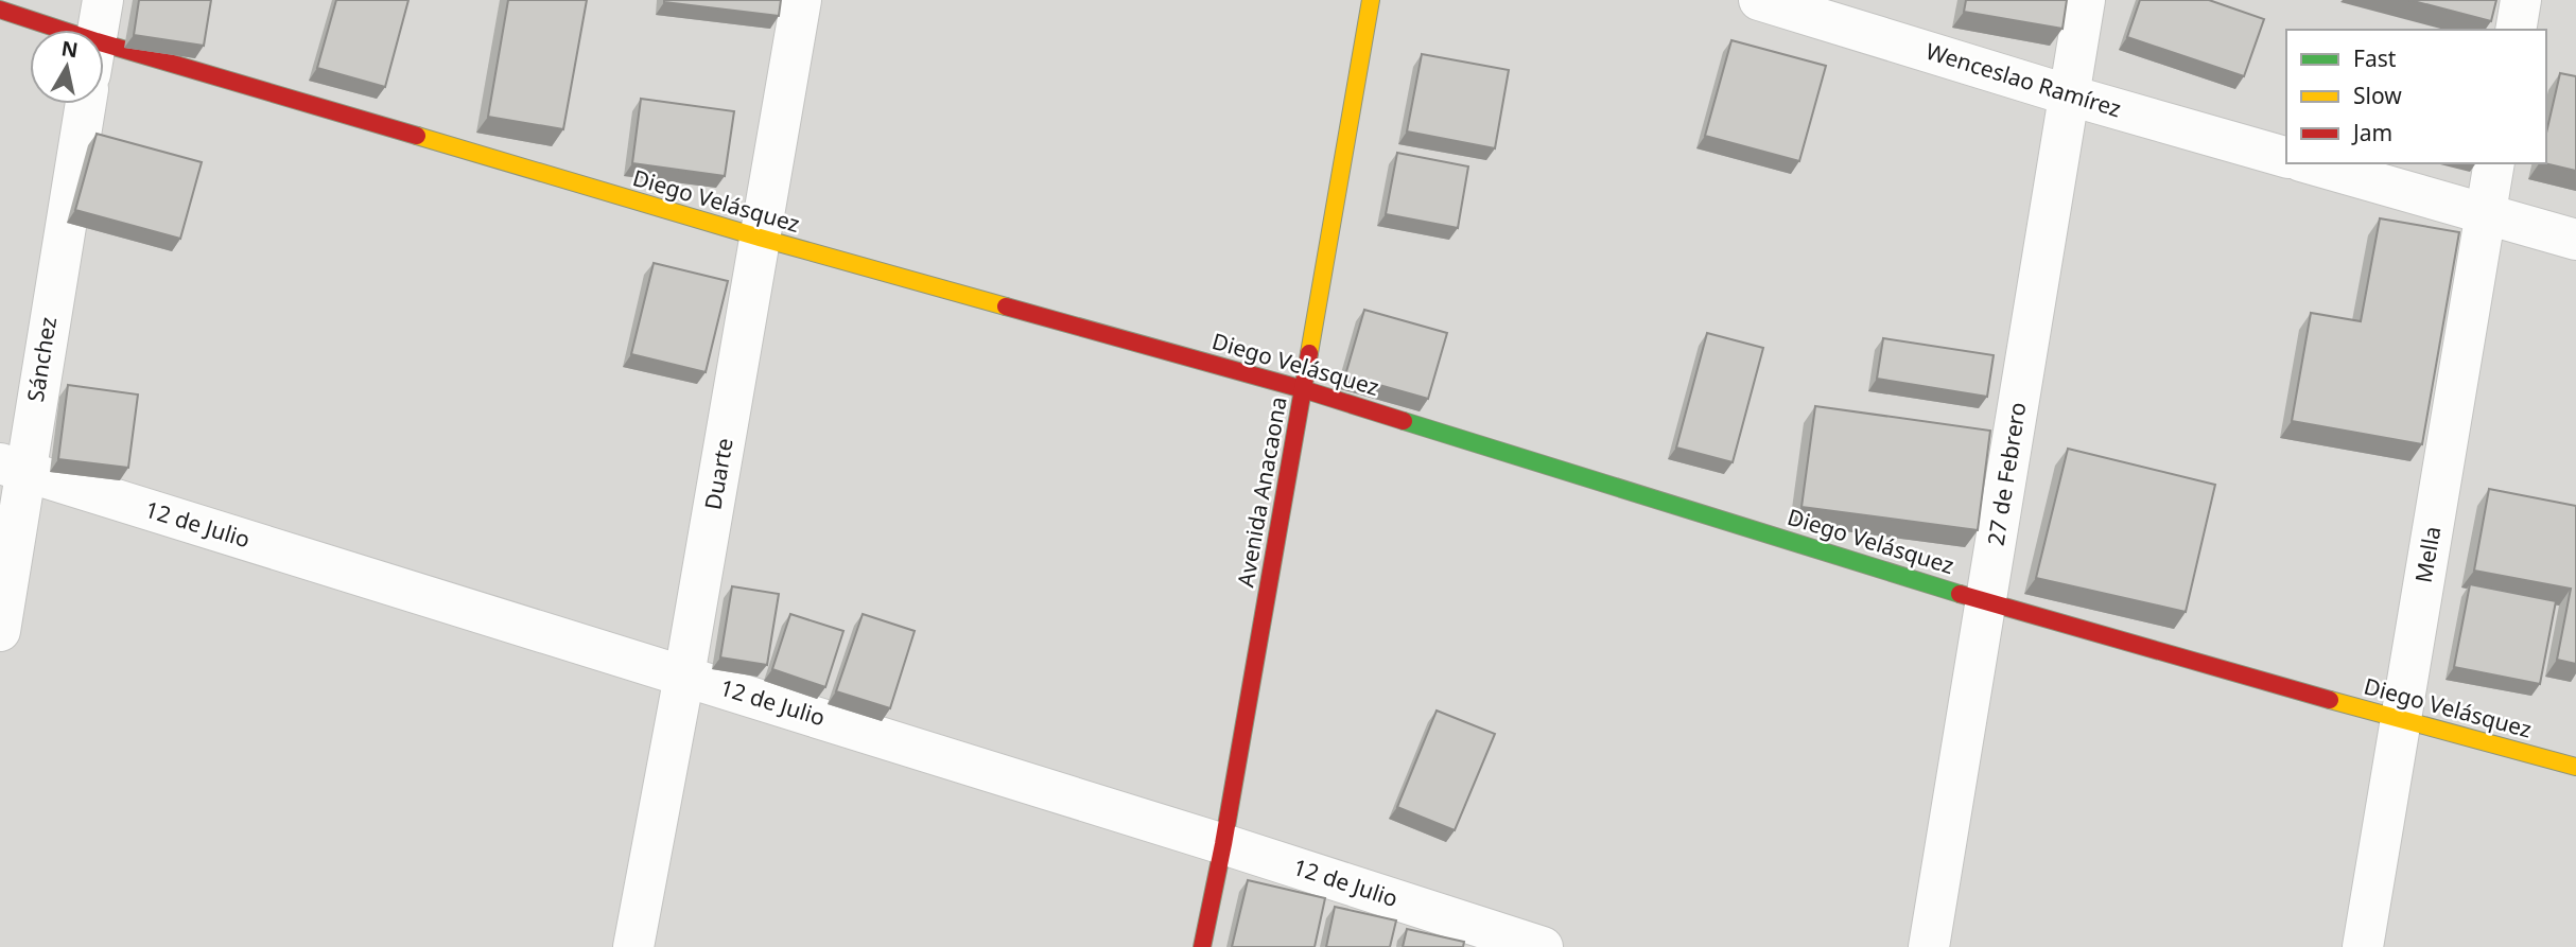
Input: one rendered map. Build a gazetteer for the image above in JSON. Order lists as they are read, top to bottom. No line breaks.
{"streets":{"street":["Wenceslao Ramírez","Diego Velásquez","Sánchez","Duarte","27 de Febrero","Avenida Anacaona","12 de Julio","Mella"]},"crossings":[["Wenceslao Ramírez","27 de Febrero"],["Diego Velásquez","Duarte"],["Diego Velásquez","27 de Febrero"],["Diego Velásquez","Avenida Anacaona"],["Diego Velásquez","Mella"],["Sánchez","12 de Julio"],["Duarte","12 de Julio"],["Avenida Anacaona","12 de Julio"]],"legend":["Fast","Slow","Jam"],"north":"top"}
